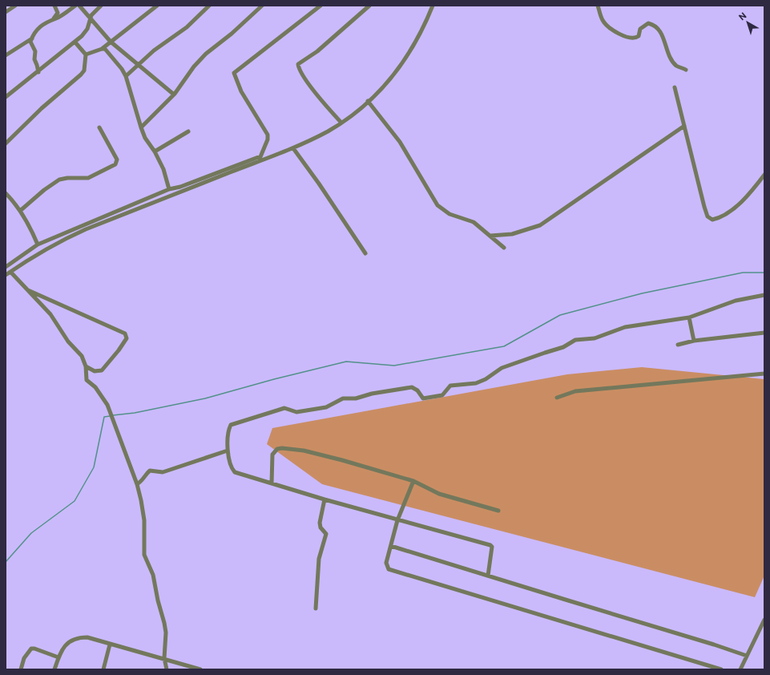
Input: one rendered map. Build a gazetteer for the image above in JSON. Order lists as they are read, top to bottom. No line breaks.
{"north":"top left"}
